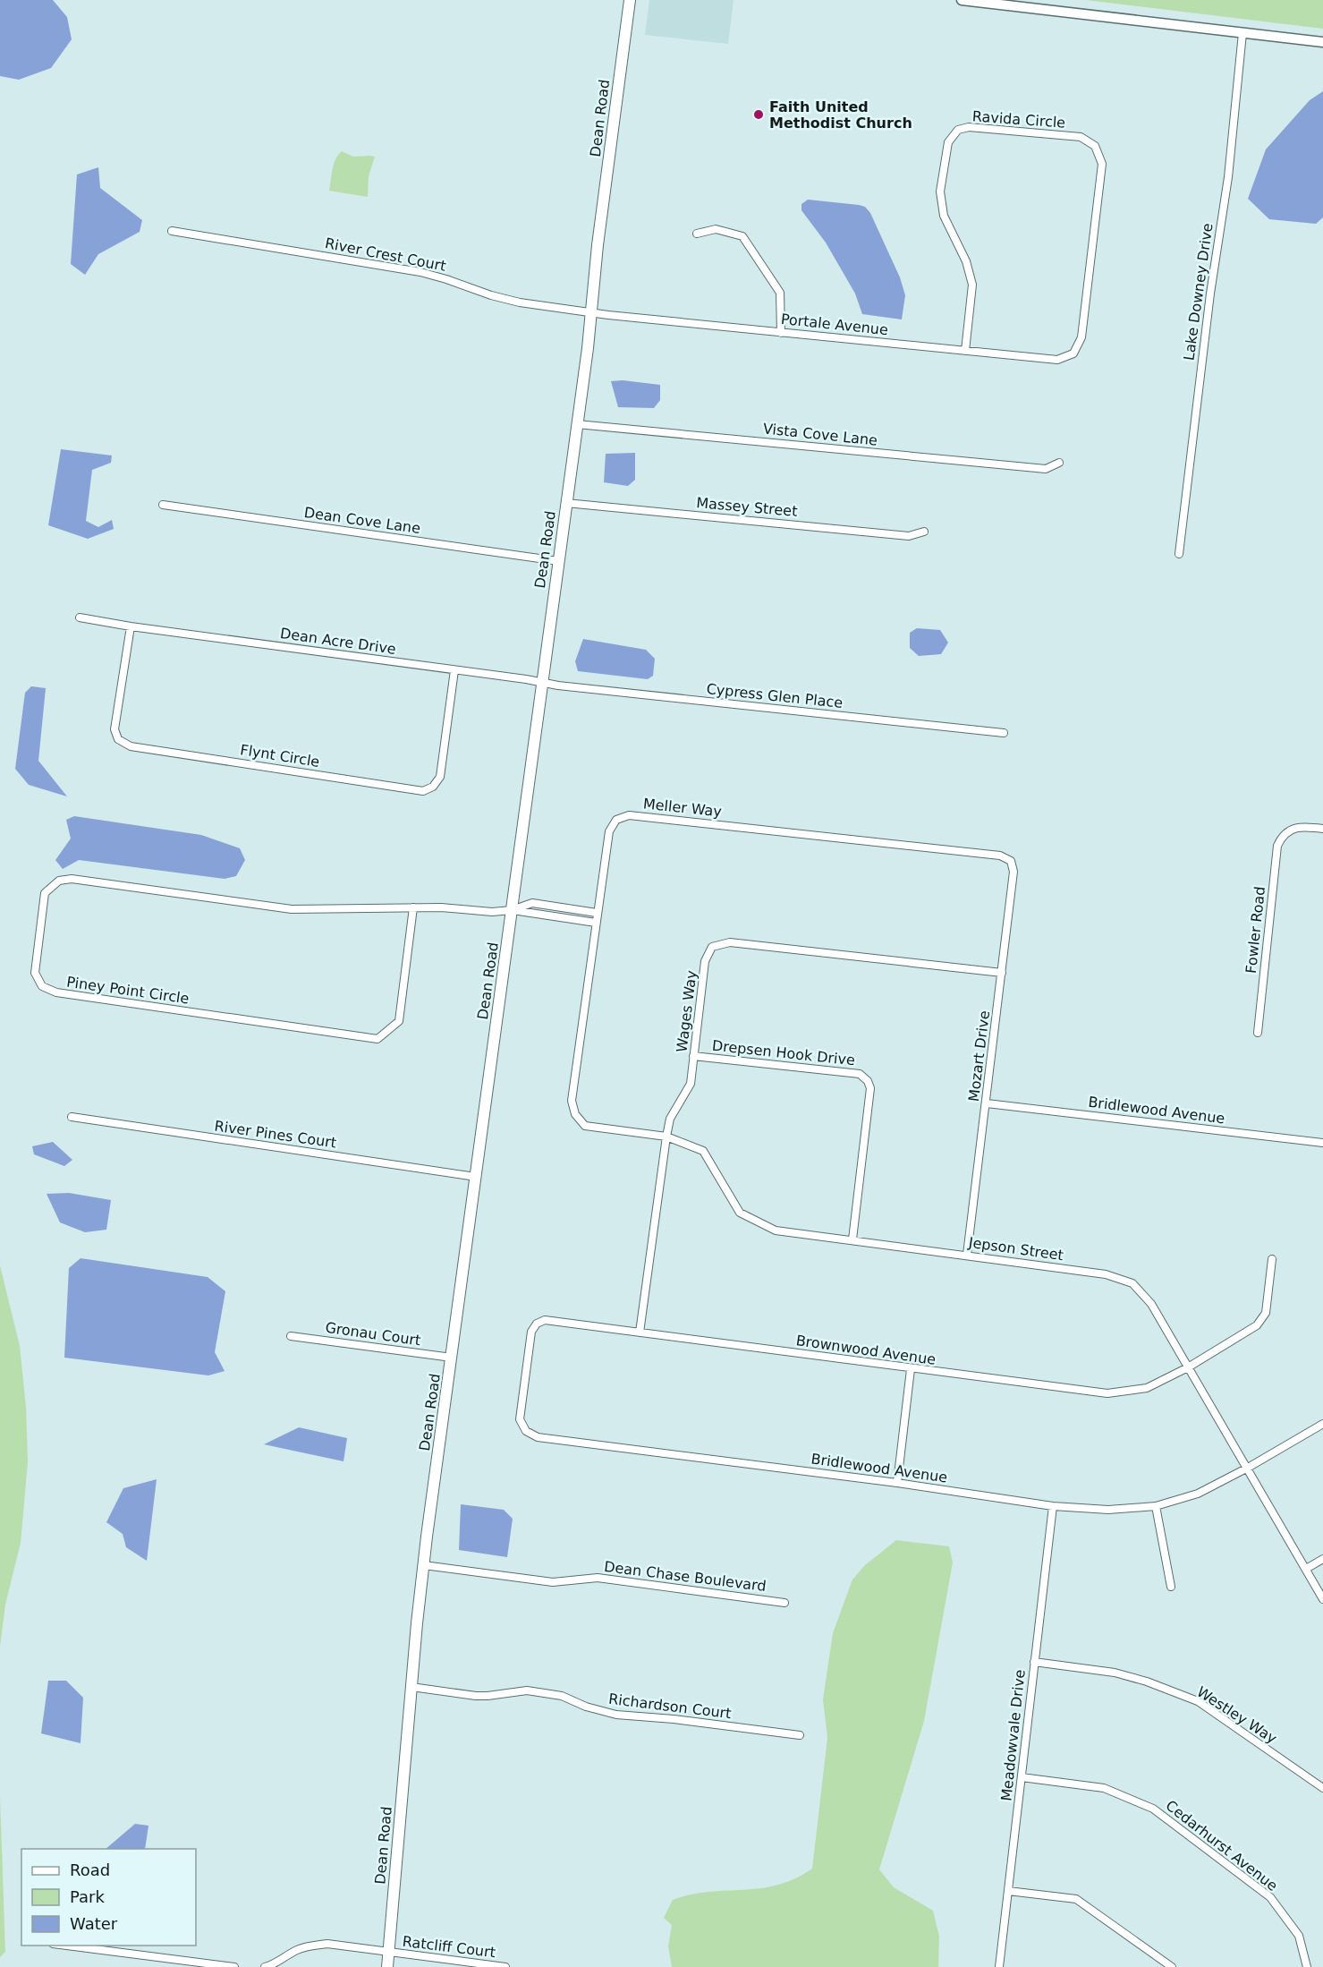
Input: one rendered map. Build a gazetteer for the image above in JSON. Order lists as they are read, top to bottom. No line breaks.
{"streets":{"main road":["Dean Road"],"street":["Ravida Circle","River Crest Court","Lake Downey Drive","Portale Avenue","Vista Cove Lane","Massey Street","Dean Cove Lane","Dean Acre Drive","Cypress Glen Place","Flynt Circle","Meller Way","Fowler Road","Piney Point Circle","Wages Way","Drepsen Hook Drive","Mozart Drive","Bridlewood Avenue","River Pines Court","Jepson Street","Gronau Court","Brownwood Avenue","Dean Chase Boulevard","Richardson Court","Westley Way","Meadowvale Drive","Cedarhurst Avenue","Ratcliff Court"]},"crossings":[["Dean Road","River Crest Court"],["Dean Road","Portale Avenue"],["Dean Road","Vista Cove Lane"],["Dean Road","Massey Street"],["Dean Road","Dean Cove Lane"],["Dean Road","Dean Acre Drive"],["Dean Road","Cypress Glen Place"],["Dean Road","Piney Point Circle"],["Dean Road","River Pines Court"],["Dean Road","Gronau Court"],["Dean Road","Dean Chase Boulevard"],["Dean Road","Richardson Court"],["Dean Road","Ratcliff Court"],["Ravida Circle","Portale Avenue"],["River Crest Court","Portale Avenue"],["Dean Acre Drive","Cypress Glen Place"],["Dean Acre Drive","Flynt Circle"],["Meller Way","Mozart Drive"],["Meller Way","Jepson Street"],["Wages Way","Drepsen Hook Drive"],["Wages Way","Mozart Drive"],["Wages Way","Jepson Street"],["Wages Way","Brownwood Avenue"],["Drepsen Hook Drive","Jepson Street"],["Mozart Drive","Bridlewood Avenue"],["Mozart Drive","Jepson Street"],["Bridlewood Avenue","Jepson Street"],["Bridlewood Avenue","Brownwood Avenue"],["Bridlewood Avenue","Meadowvale Drive"],["Jepson Street","Brownwood Avenue"],["Westley Way","Meadowvale Drive"],["Meadowvale Drive","Cedarhurst Avenue"]],"places":["Faith United Methodist Church"],"legend":["Road","Park","Water"]}
